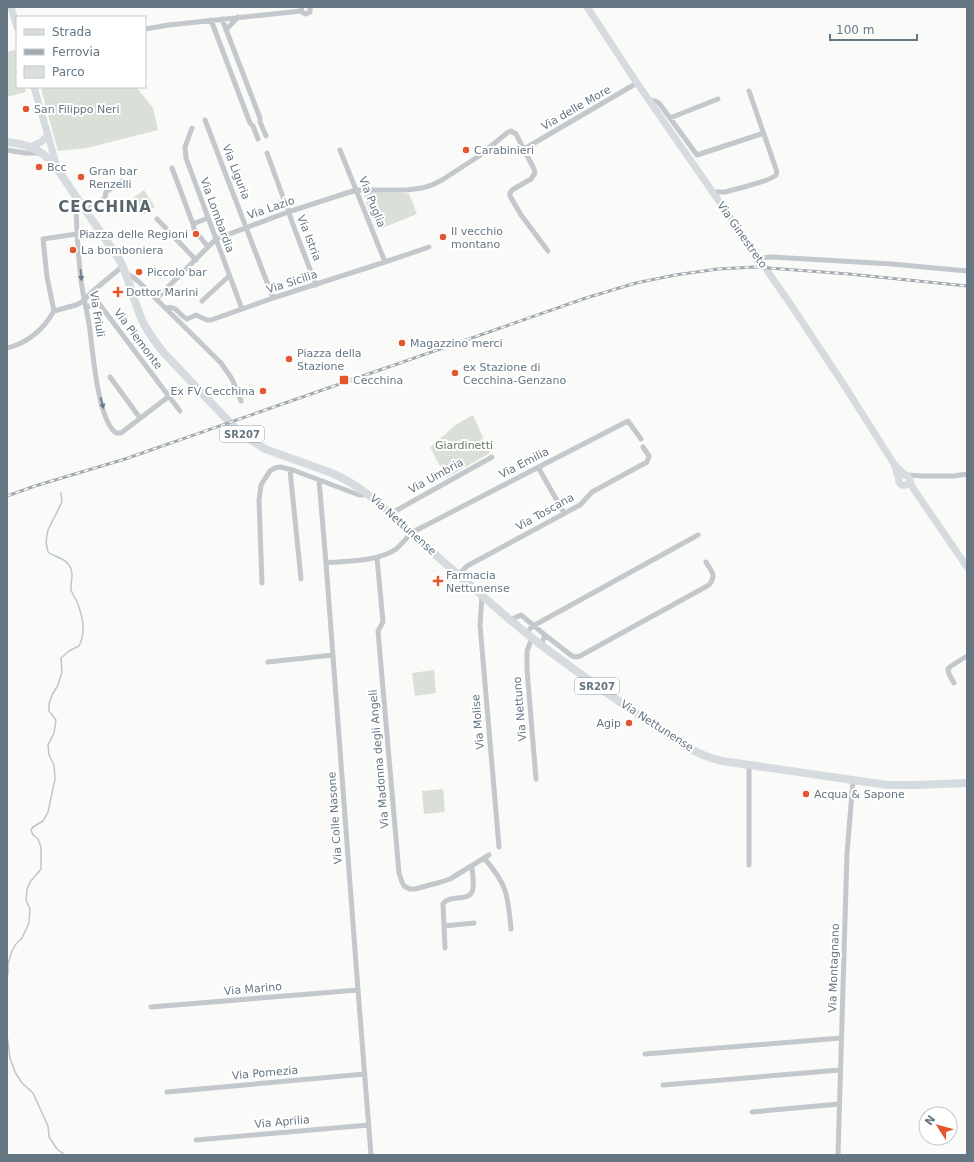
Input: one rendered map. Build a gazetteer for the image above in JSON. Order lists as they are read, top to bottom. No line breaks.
{"streets":{"main road":["SR207","Via Nettunense"],"street":["Via delle More","Via Liguria","Via Puglia","Via Lazio","Via Lombardia","Via Ginestreto","Via Istria","Via Sicilia","Via Friuli","Via Piemonte","Via Emilia","Via Umbria","Via Toscana","Via Nettuno","Via Molise","Via Madonna degli Angeli","Via Colle Nasone","Via Montagnano","Via Marino","Via Pomezia","Via Aprilia"]},"crossings":[["Via delle More","Via Lazio"],["Via delle More","Via Ginestreto"],["Via Liguria","Via Lazio"],["Via Liguria","Via Sicilia"],["Via Puglia","Via Lazio"],["Via Puglia","Via Sicilia"],["Via Lazio","Via Lombardia"],["Via Lazio","Via Istria"],["Via Lombardia","Via Sicilia"],["Via Istria","Via Sicilia"],["Via Friuli","Via Nettunense"],["Via Emilia","Via Nettunense"],["Via Umbria","Via Nettunense"],["Via Toscana","Via Nettunense"],["Via Nettunense","Via Nettuno"],["Via Nettunense","Via Molise"],["Via Nettunense","Via Montagnano"],["Via Colle Nasone","Via Marino"],["Via Colle Nasone","Via Pomezia"],["Via Colle Nasone","Via Aprilia"]],"one_way":["Via Friuli"],"districts":["CECCHINA"],"parks":["Giardinetti"],"places":{"other":["San Filippo Neri","Carabinieri","Bcc","Gran bar Renzelli","Piazza delle Regioni","Il vecchio montano","La bomboniera","Piccolo bar","Magazzino merci","Piazza della Stazione","ex Stazione di Cecchina-Genzano","Ex FV Cecchina","Agip","Acqua & Sapone"],"health":["Dottor Marini","Farmacia Nettunense"],"transit":["Cecchina"]},"legend":["Strada","Ferrovia","Parco"],"scale_bar":"100 m","north":"top left"}
